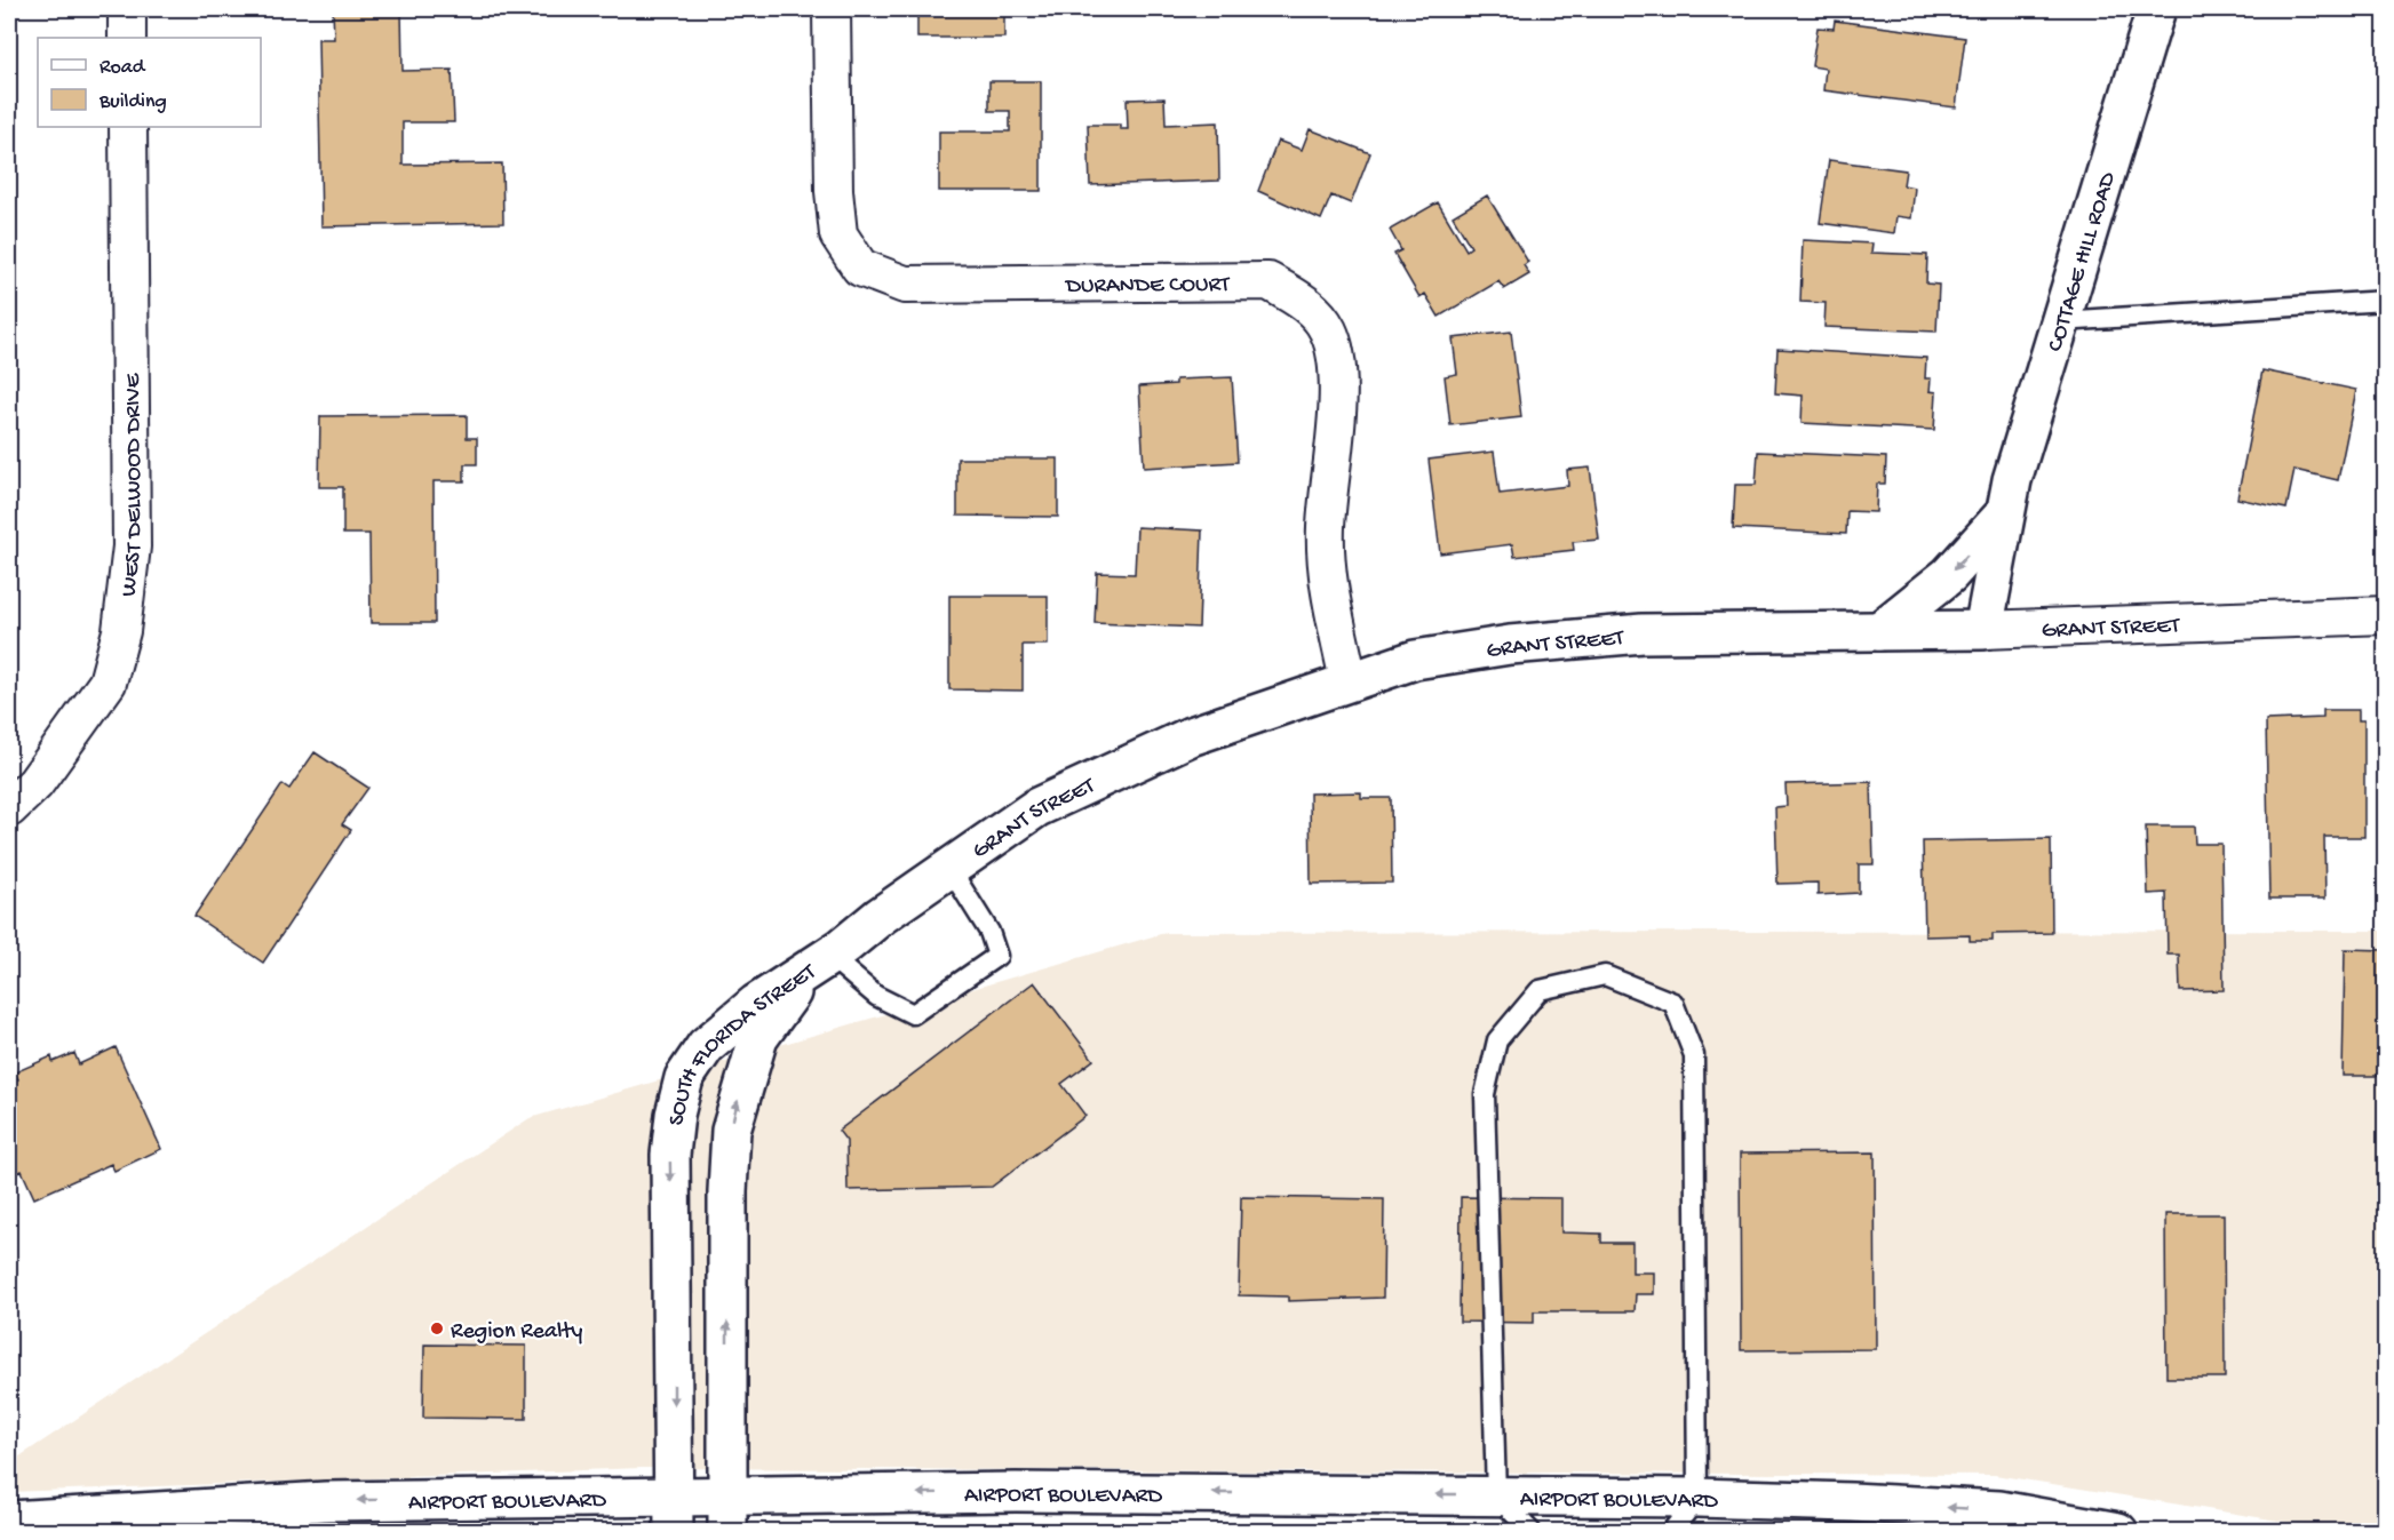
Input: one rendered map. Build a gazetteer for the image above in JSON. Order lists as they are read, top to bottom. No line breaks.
{"streets":{"street":["COTTAGE HILL ROAD","DURANDE COURT","WEST DELWOOD DRIVE","GRANT STREET","SOUTH FLORIDA STREET","AIRPORT BOULEVARD"]},"crossings":[["COTTAGE HILL ROAD","GRANT STREET"],["DURANDE COURT","GRANT STREET"],["GRANT STREET","SOUTH FLORIDA STREET"],["SOUTH FLORIDA STREET","AIRPORT BOULEVARD"]],"one_way":["AIRPORT BOULEVARD"],"places":["Region Realty"],"legend":["Road","Building"]}
